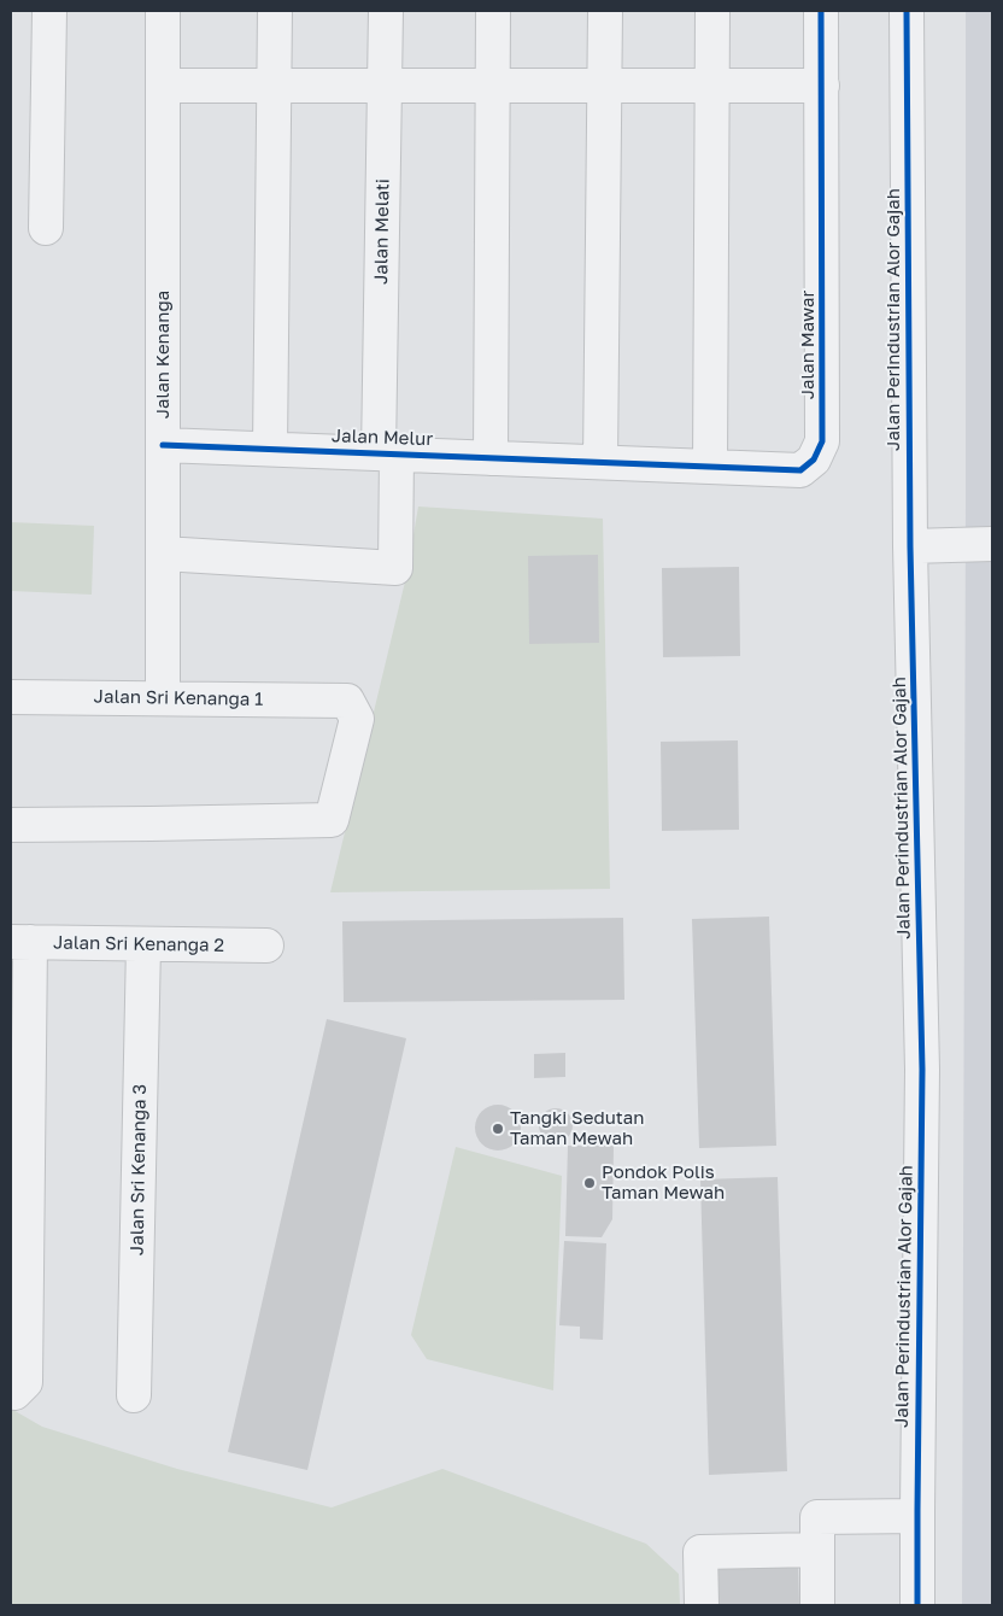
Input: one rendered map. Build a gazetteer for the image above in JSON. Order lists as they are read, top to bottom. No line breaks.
{"streets":{"street":["Jalan Melati","Jalan Perindustrian Alor Gajah","Jalan Mawar","Jalan Kenanga","Jalan Melur","Jalan Sri Kenanga 1","Jalan Sri Kenanga 2","Jalan Sri Kenanga 3"]},"crossings":[["Jalan Melati","Jalan Kenanga"],["Jalan Melati","Jalan Melur"],["Jalan Mawar","Jalan Melur"],["Jalan Kenanga","Jalan Melur"],["Jalan Kenanga","Jalan Sri Kenanga 1"],["Jalan Sri Kenanga 2","Jalan Sri Kenanga 3"]],"places":["Tangki Sedutan Taman Mewah","Pondok Polis Taman Mewah"]}
